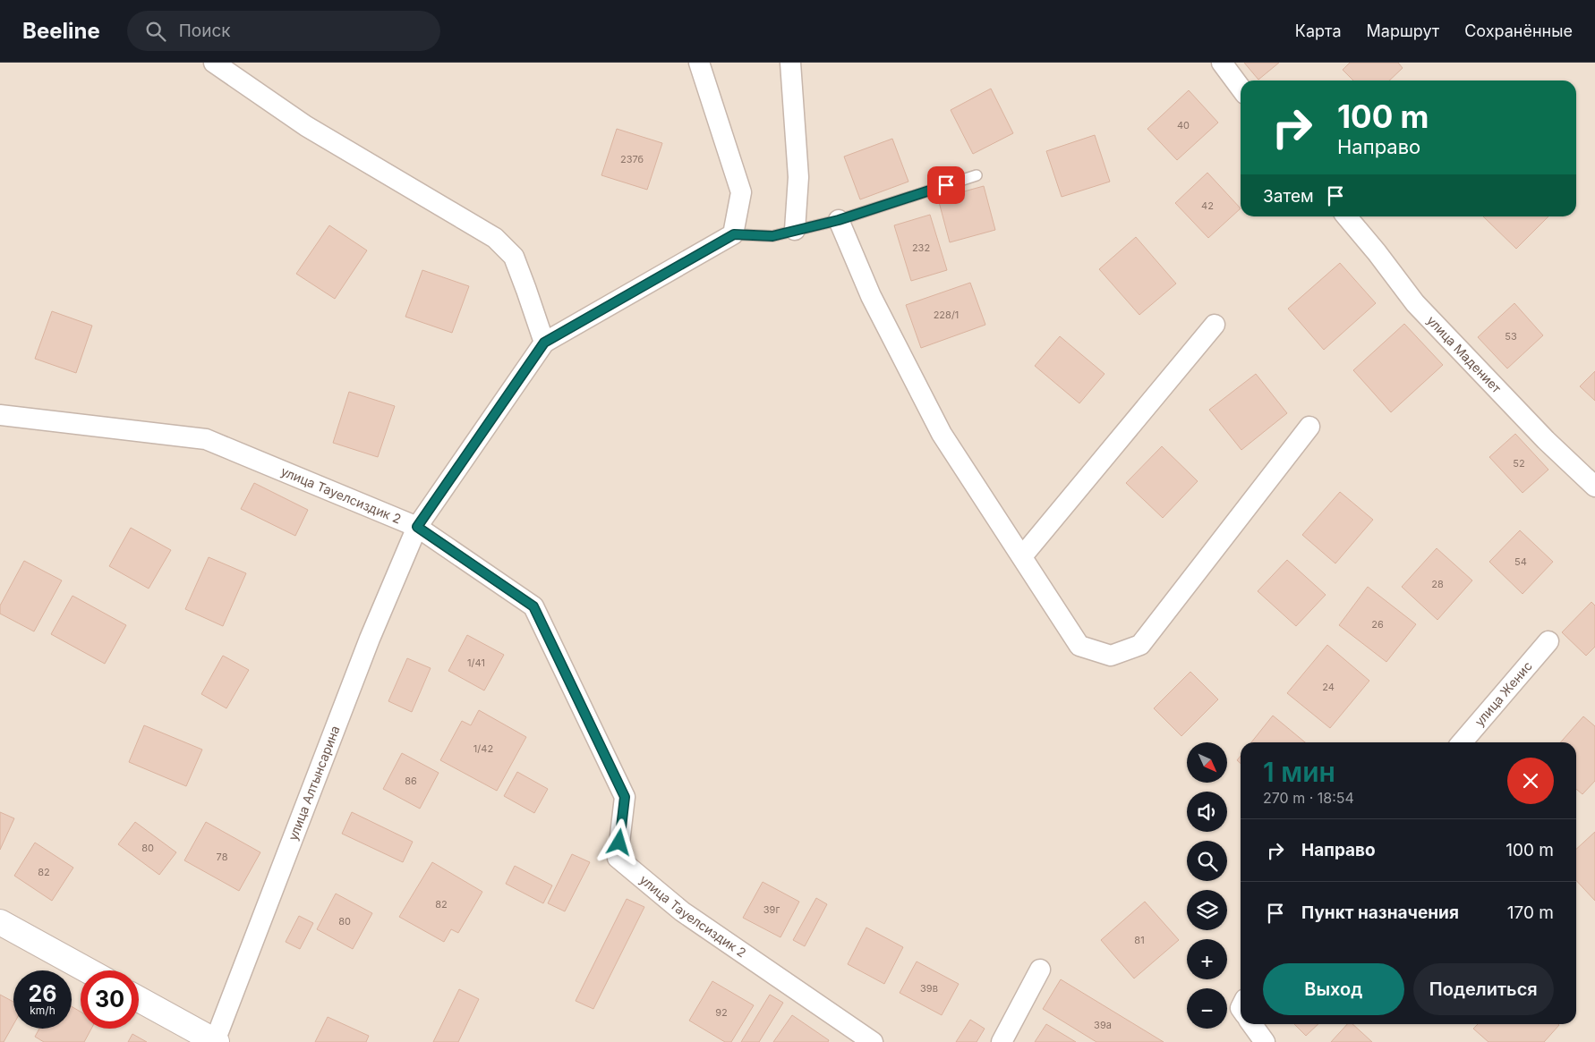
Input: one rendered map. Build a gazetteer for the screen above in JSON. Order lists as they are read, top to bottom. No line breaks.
{"streets":{"street":["улица Мадениет","улица Тауелсиздик 2","улица Женис","улица Алтынсарина"]},"crossings":[["улица Тауелсиздик 2","улица Алтынсарина"]],"house_numbers":["40","237б","42","232","228/1","53","52","54","28","26","1/41","24","1/42","86","80","78","82","82","39г","80","81","39в","92","39а"],"north":"bottom right","page":{"header":"Beeline","search":"Поиск","nav":["Карта","Маршрут","Сохранённые"],"turn":["100 m","Направо"],"then":"Затем","map_buttons":["+","−"],"heading":["1 мин","270 m · 18:54"],"list":[{"name":"Направо","value":"100 m"},{"name":"Пункт назначения","value":"170 m"}],"buttons":["Выход","Поделиться"],"speed":"26 km/h","limit":"30"}}
